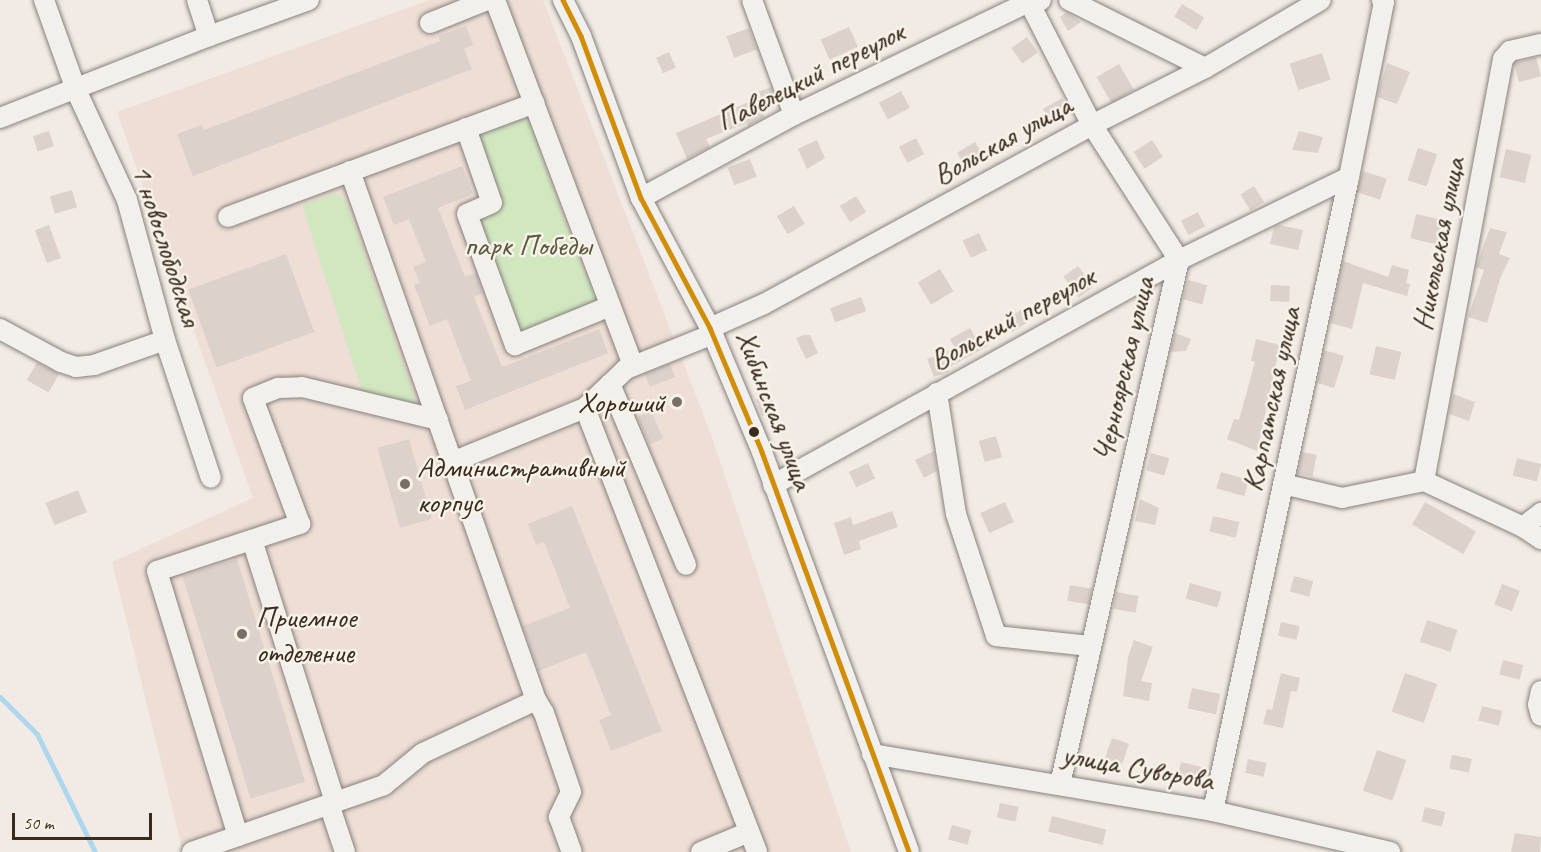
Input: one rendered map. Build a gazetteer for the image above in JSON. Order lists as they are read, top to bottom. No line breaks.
{"streets":{"street":["Павелецкий переулок","Вольская улица","Никольская улица","1 новослободская","Вольский переулок","Черноярская улица","Карпатская улица","Хибинская улица","улица Суворова"]},"crossings":[["Павелецкий переулок","Черноярская улица"],["Павелецкий переулок","Хибинская улица"],["Вольская улица","Черноярская улица"],["Вольская улица","Хибинская улица"],["Вольский переулок","Черноярская улица"],["Вольский переулок","Карпатская улица"],["Вольский переулок","Хибинская улица"],["Черноярская улица","улица Суворова"],["Карпатская улица","улица Суворова"],["Хибинская улица","улица Суворова"]],"parks":["парк Победы"],"places":["Хороший","Административный корпус","Приемное отделение"],"scale_bar":"50 m"}
